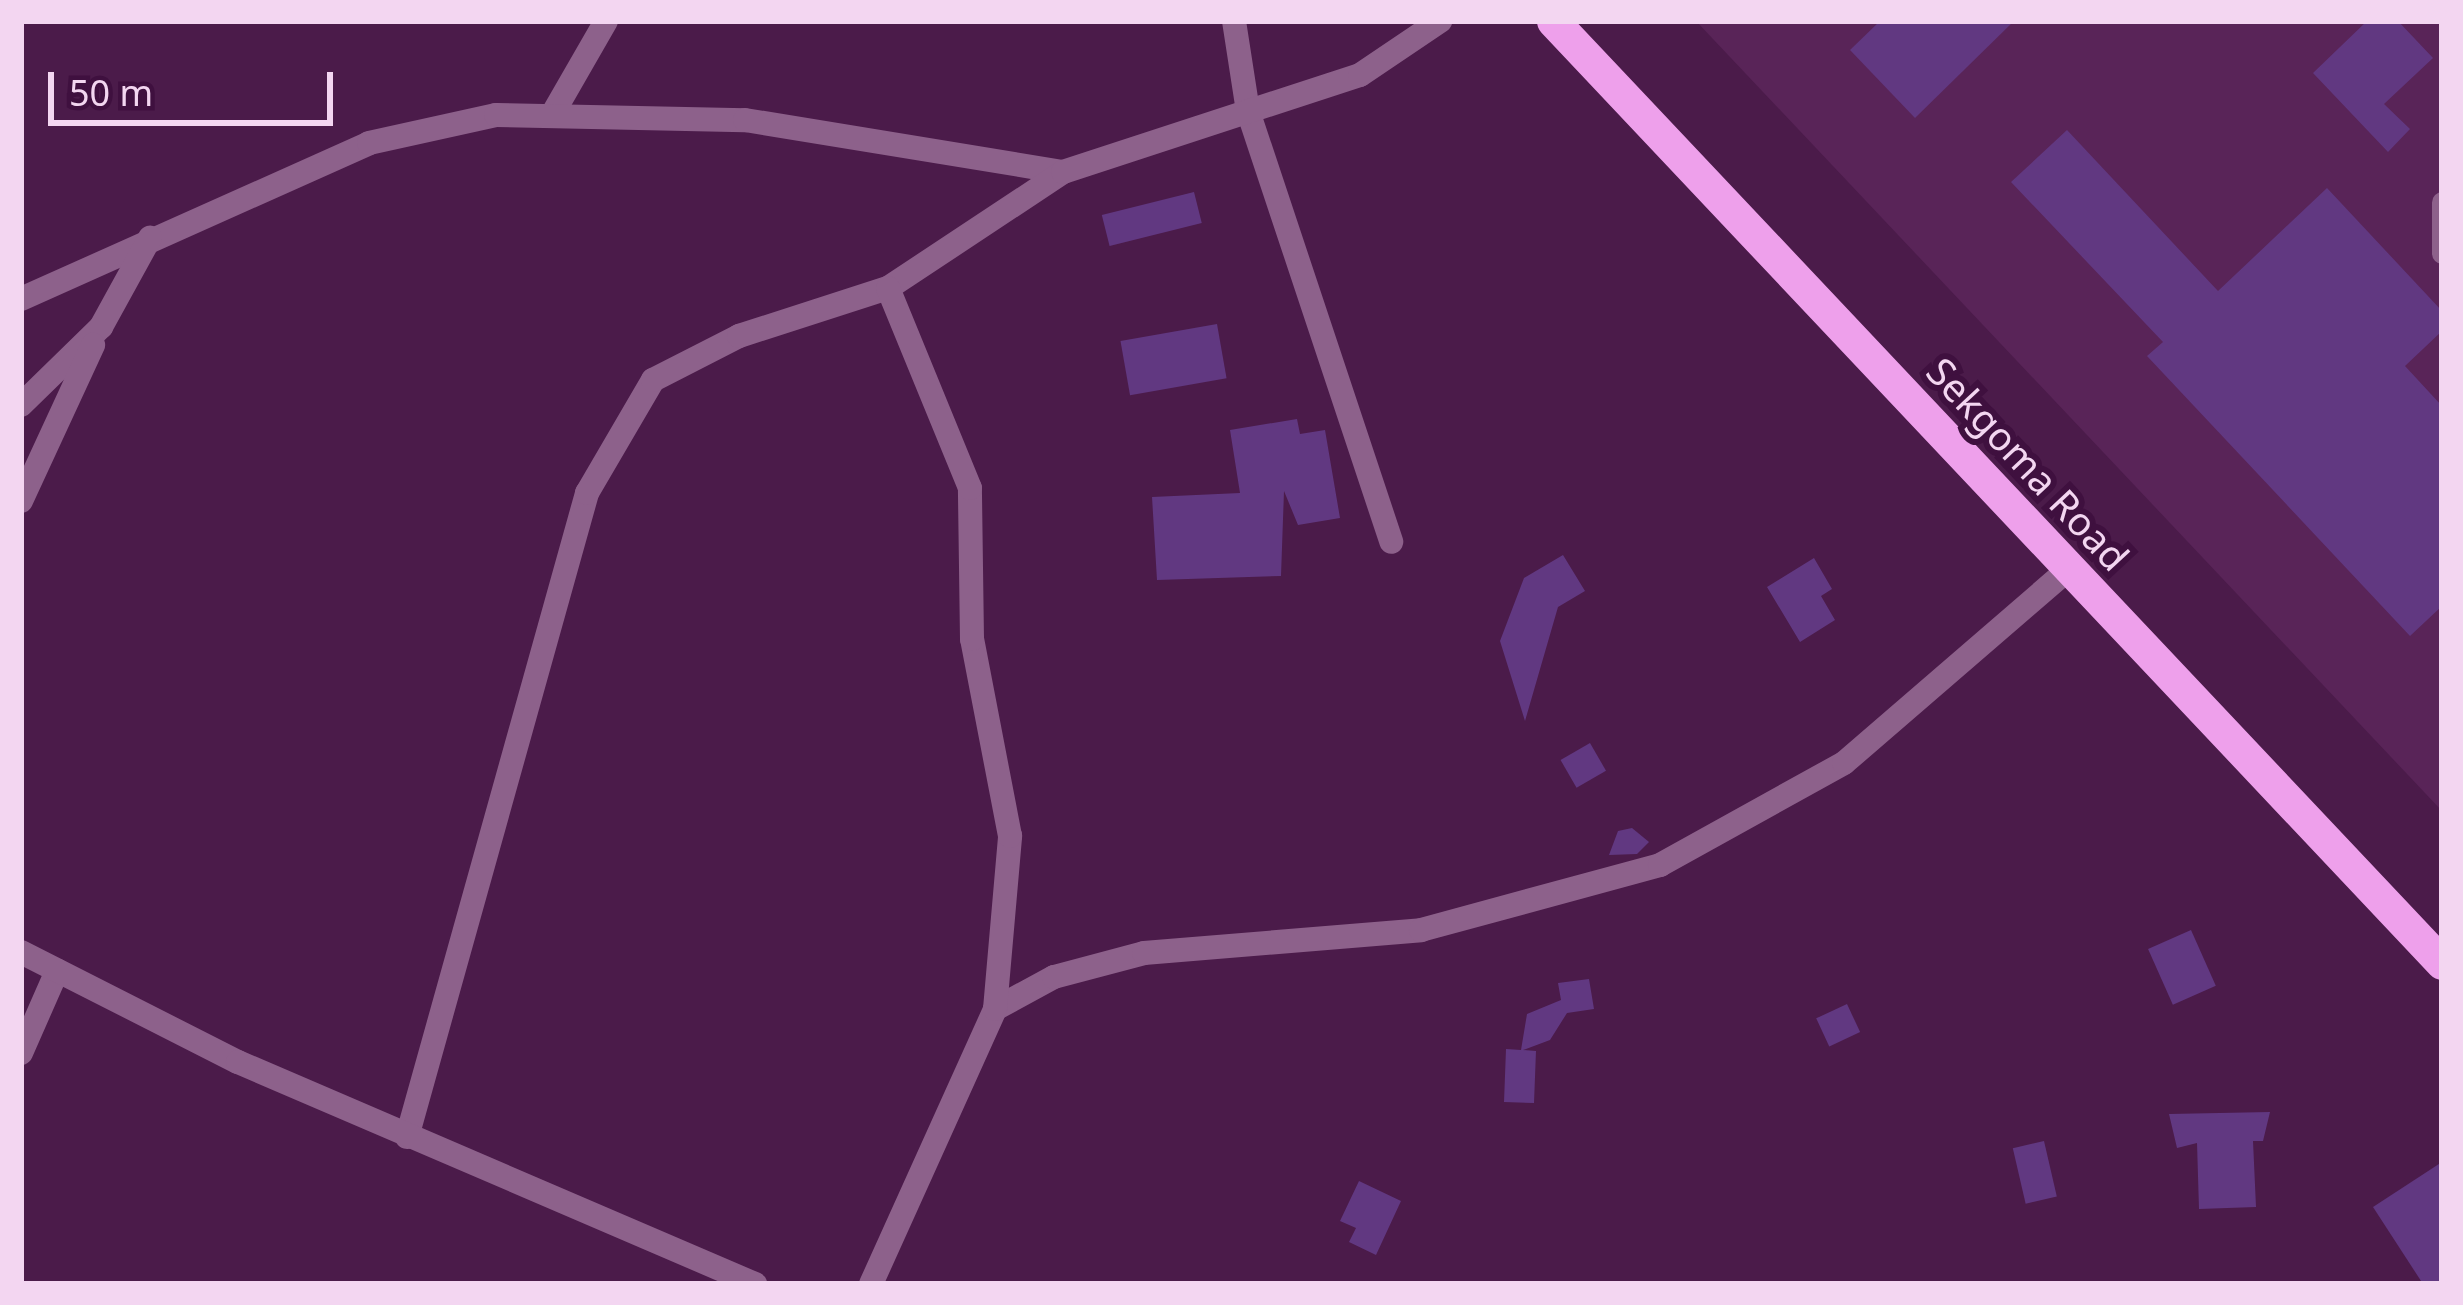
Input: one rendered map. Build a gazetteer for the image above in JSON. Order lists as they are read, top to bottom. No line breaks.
{"streets":{"highway":["Sekgoma Road"]},"scale_bar":"50 m"}
